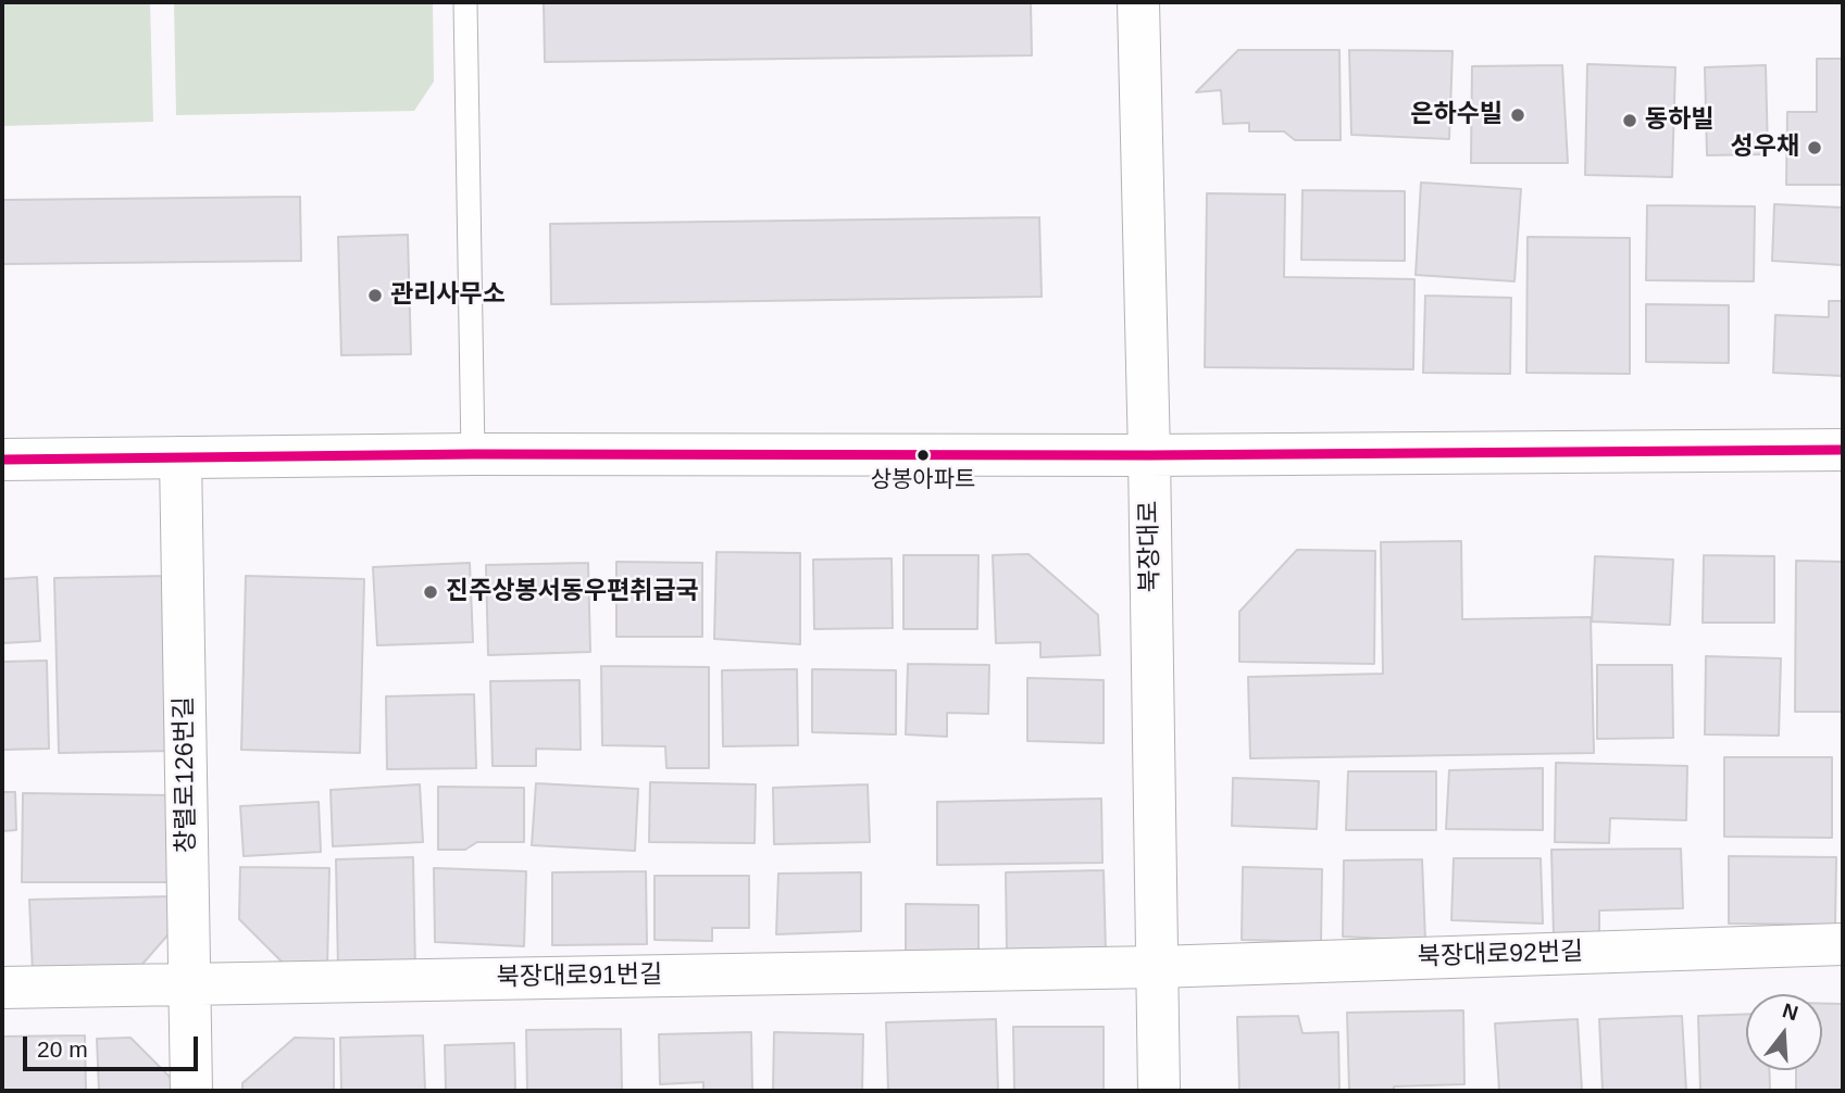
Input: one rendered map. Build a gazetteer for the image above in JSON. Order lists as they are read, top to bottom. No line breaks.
{"streets":{"street":["북장대로","창렬로126번길","북장대로92번길","북장대로91번길"]},"crossings":[["북장대로","북장대로92번길"],["북장대로","북장대로91번길"],["창렬로126번길","북장대로91번길"],["북장대로92번길","북장대로91번길"]],"places":["은하수빌","동하빌","성우채","관리사무소","상봉아파트","진주상봉서동우편취급국"],"scale_bar":"20 m","north":"top"}
